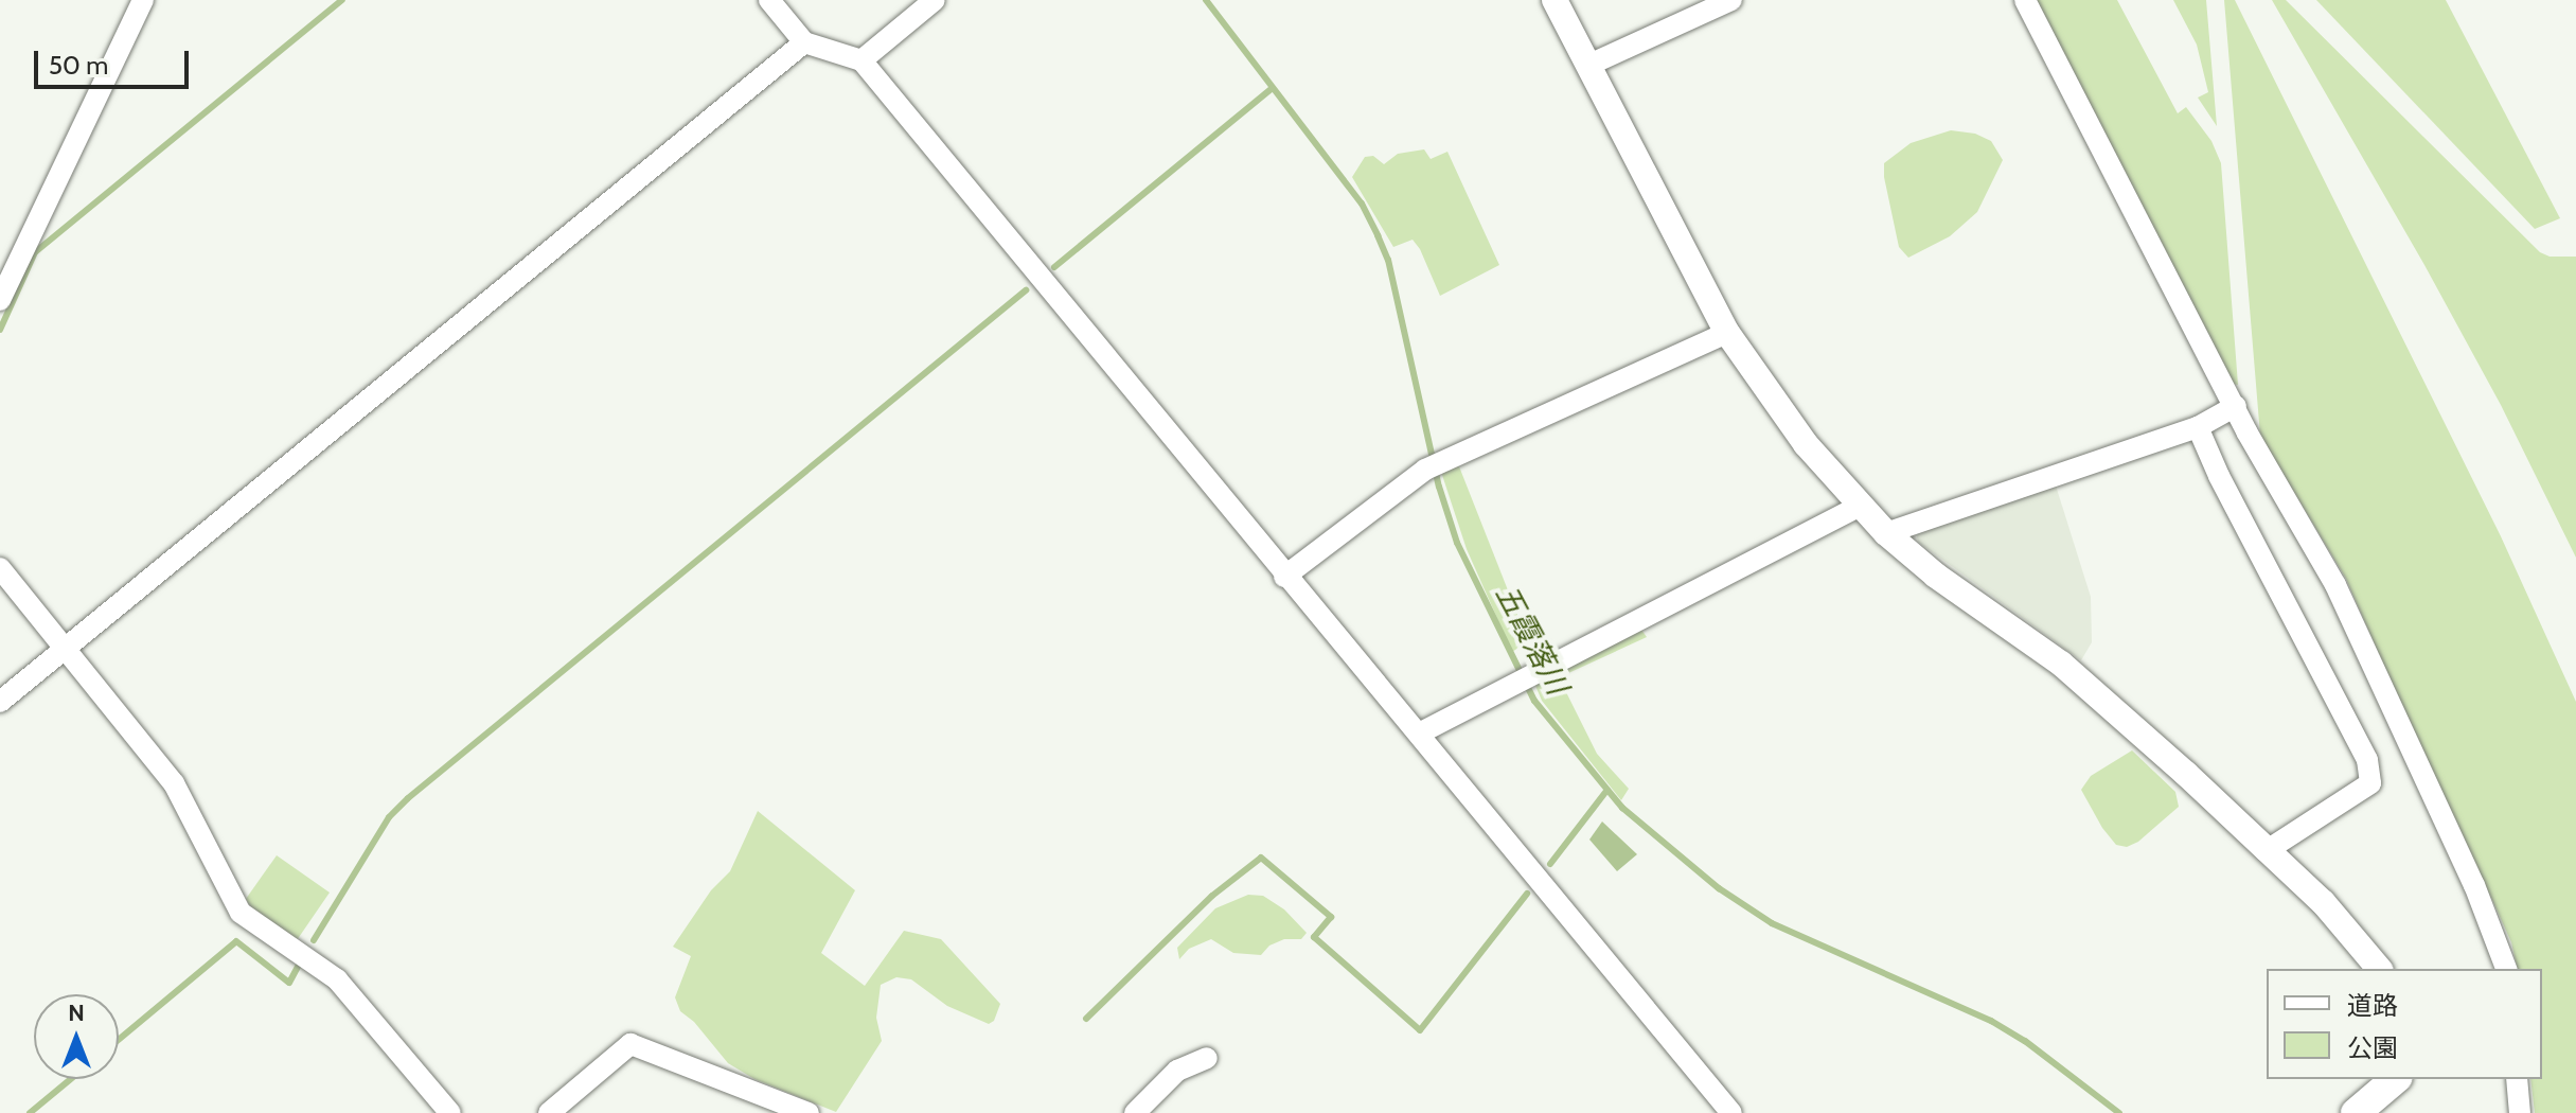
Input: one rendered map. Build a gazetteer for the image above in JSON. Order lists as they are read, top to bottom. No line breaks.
{"water":["五霞落川"],"legend":["道路","公園"],"scale_bar":"50 m","north":"top"}
